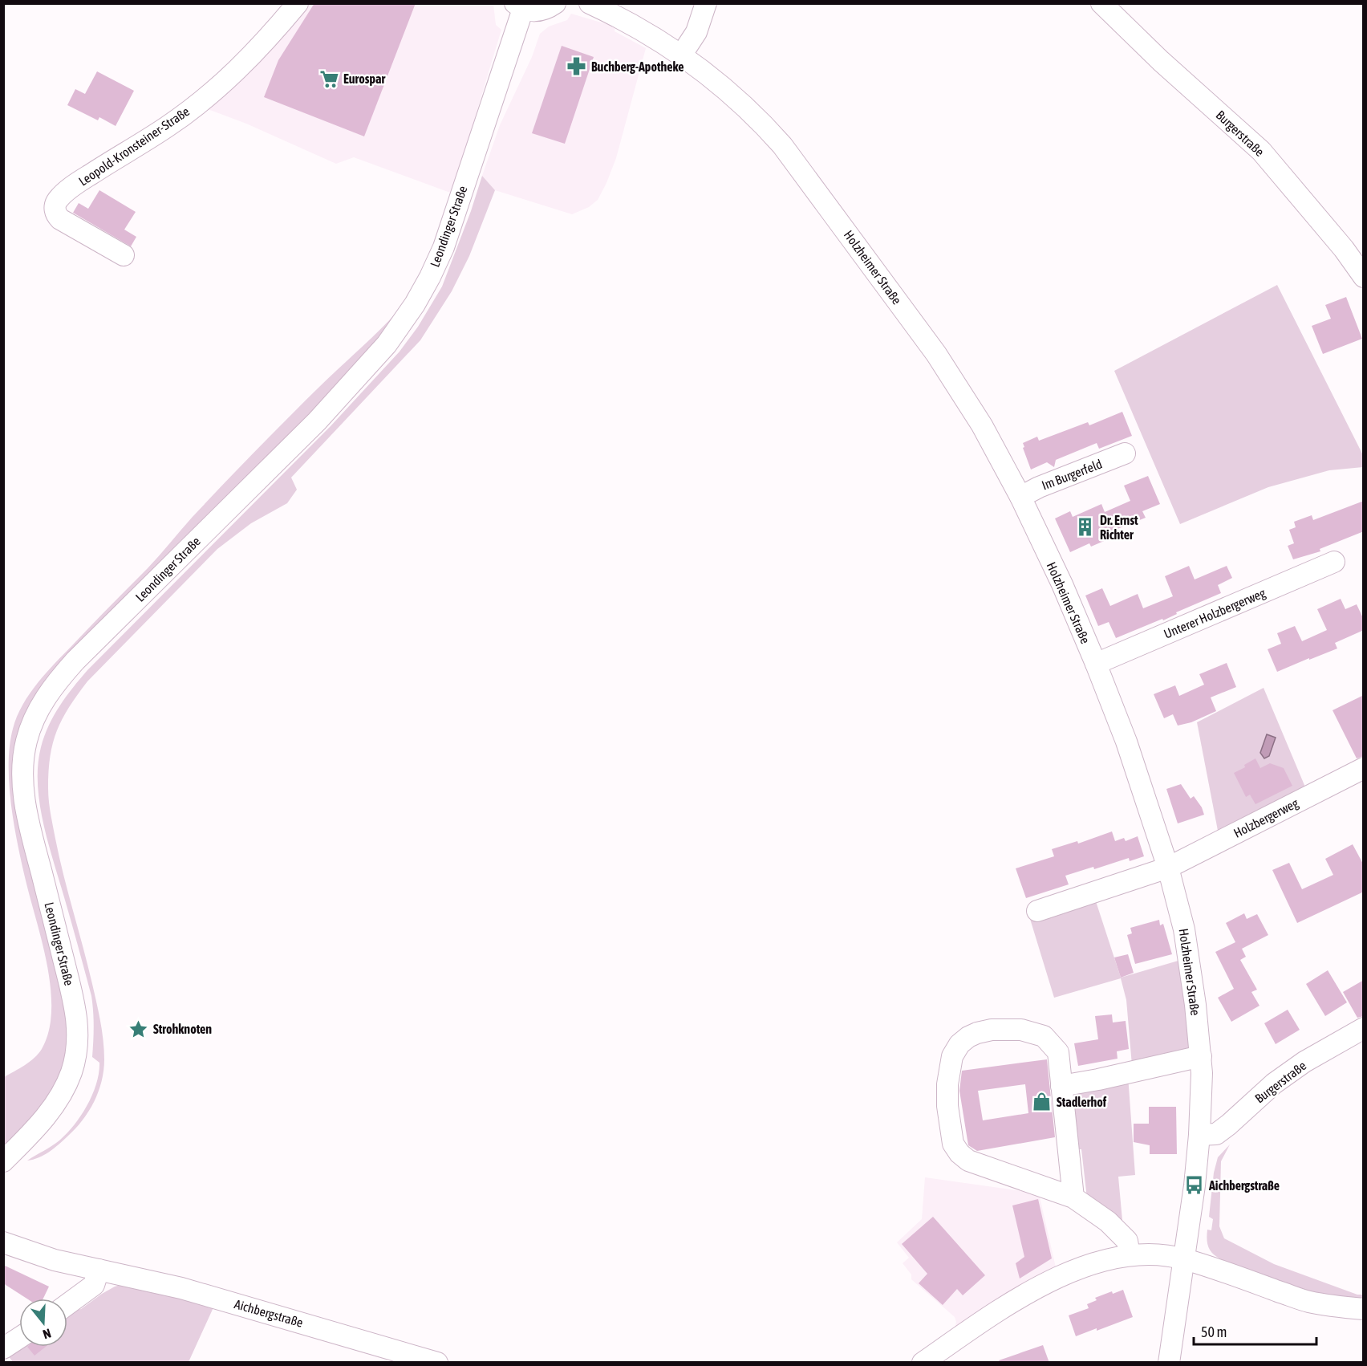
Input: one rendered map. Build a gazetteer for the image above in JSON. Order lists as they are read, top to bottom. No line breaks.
{"streets":{"street":["Burgerstraße","Leopold-Kronsteiner-Straße","Leondinger Straße","Holzheimer Straße","Im Burgerfeld","Unterer Holzbergerweg","Holzbergerweg","Aichbergstraße"]},"crossings":[["Burgerstraße","Holzheimer Straße"],["Holzheimer Straße","Im Burgerfeld"],["Holzheimer Straße","Unterer Holzbergerweg"],["Holzheimer Straße","Holzbergerweg"]],"places":{"pharmacy":["Buchberg-Apotheke"],"supermarket":["Eurospar"],"building":["Dr. Ernst Richter"],"place":["Strohknoten"],"shop":["Stadlerhof"],"bus stop":["Aichbergstraße"]},"scale_bar":"50 m","north":"bottom"}
